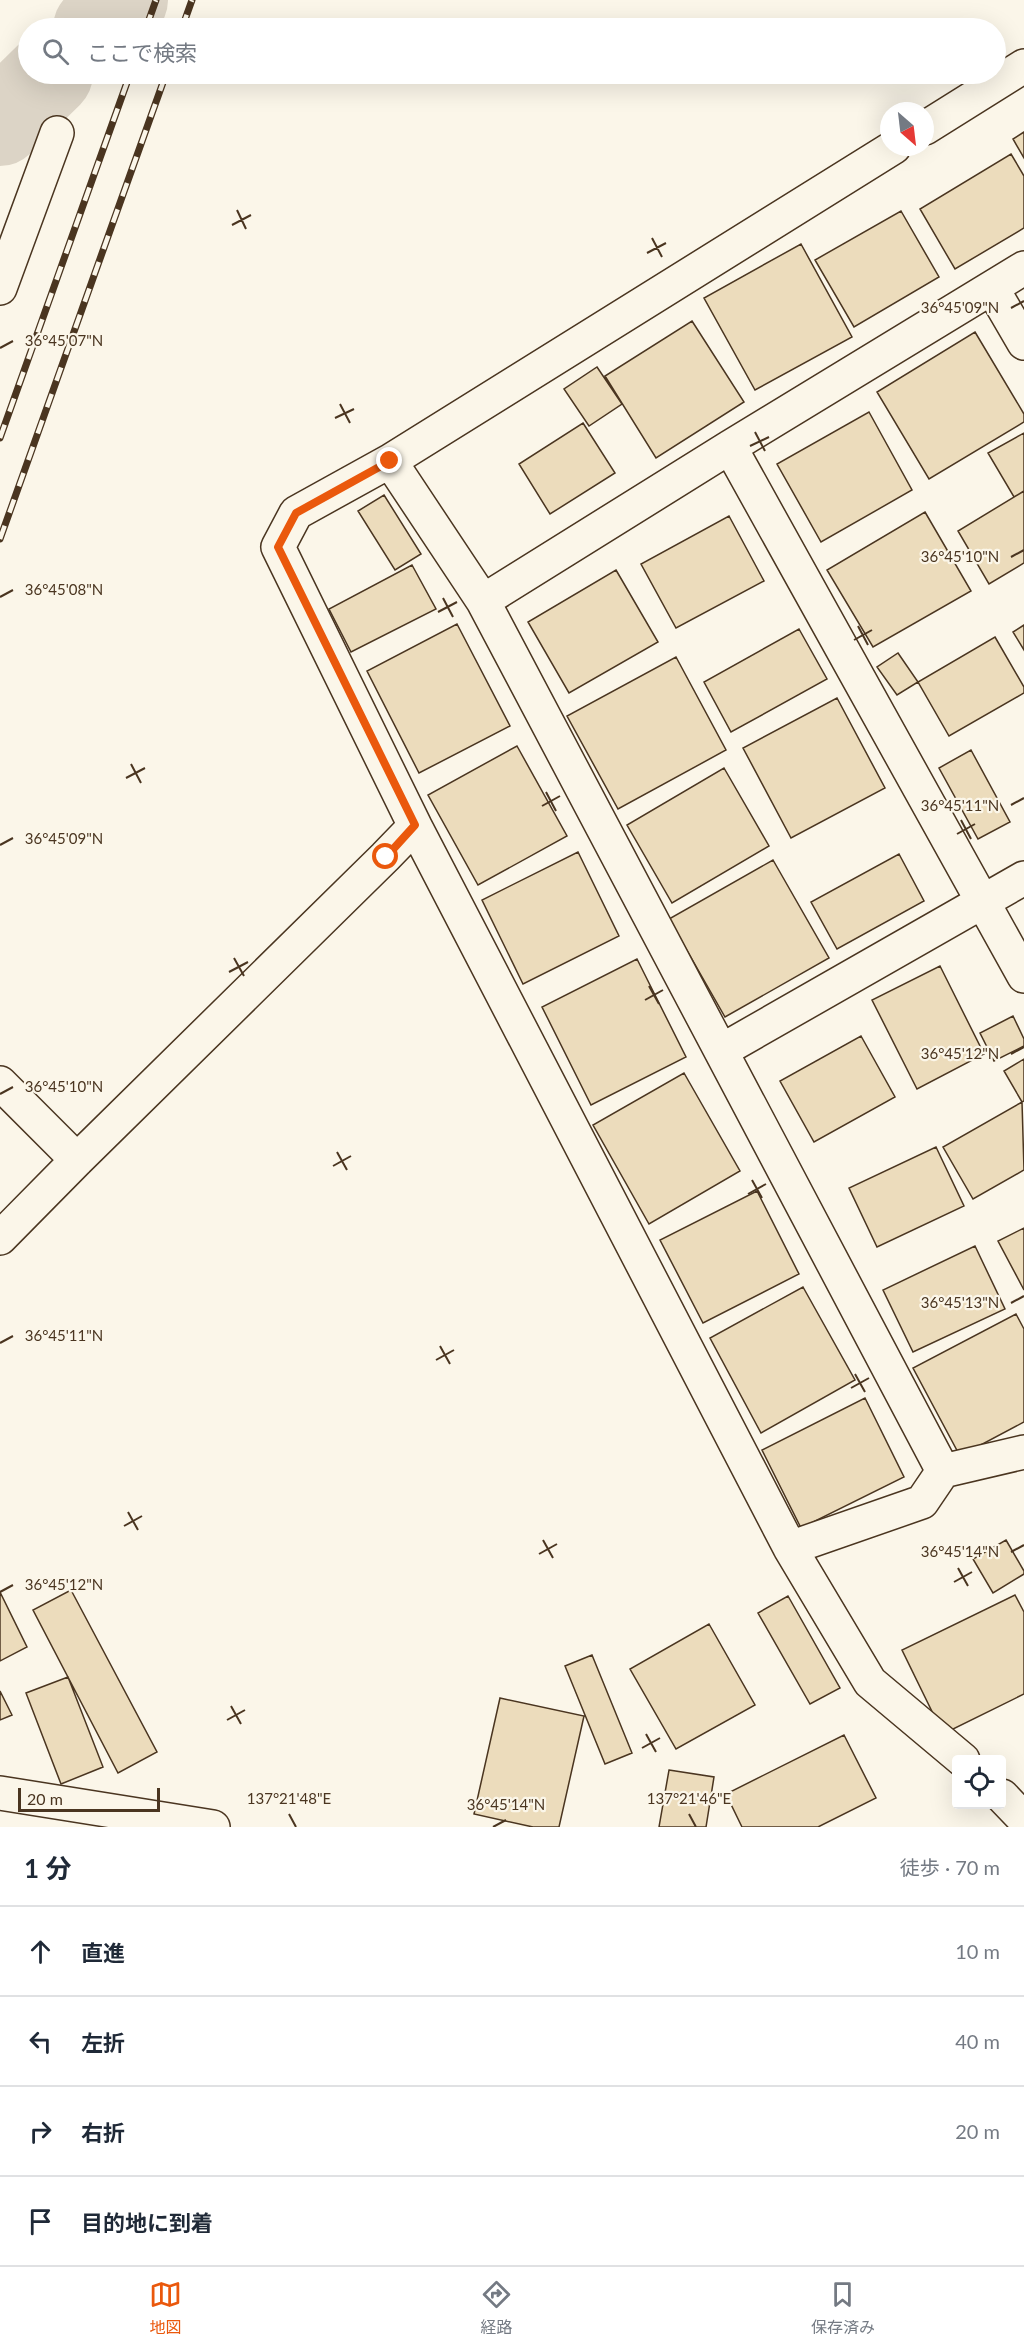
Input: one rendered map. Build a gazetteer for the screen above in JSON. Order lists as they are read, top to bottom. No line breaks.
{"scale_bar":"20 m","north":"bottom right","page":{"search":"ここで検索","scale":"20 m","heading":["1 分","徒歩 · 70 m"],"list":[["直進","10 m"],["左折","40 m"],["右折","20 m"],"目的地に到着"],"nav":["地図","経路","保存済み"]},"coordinates":["36°45'09\"N","36°45'07\"N","36°45'10\"N","36°45'08\"N","36°45'11\"N","36°45'12\"N","36°45'13\"N","36°45'14\"N","137°21'48\"E","137°21'46\"E"]}
